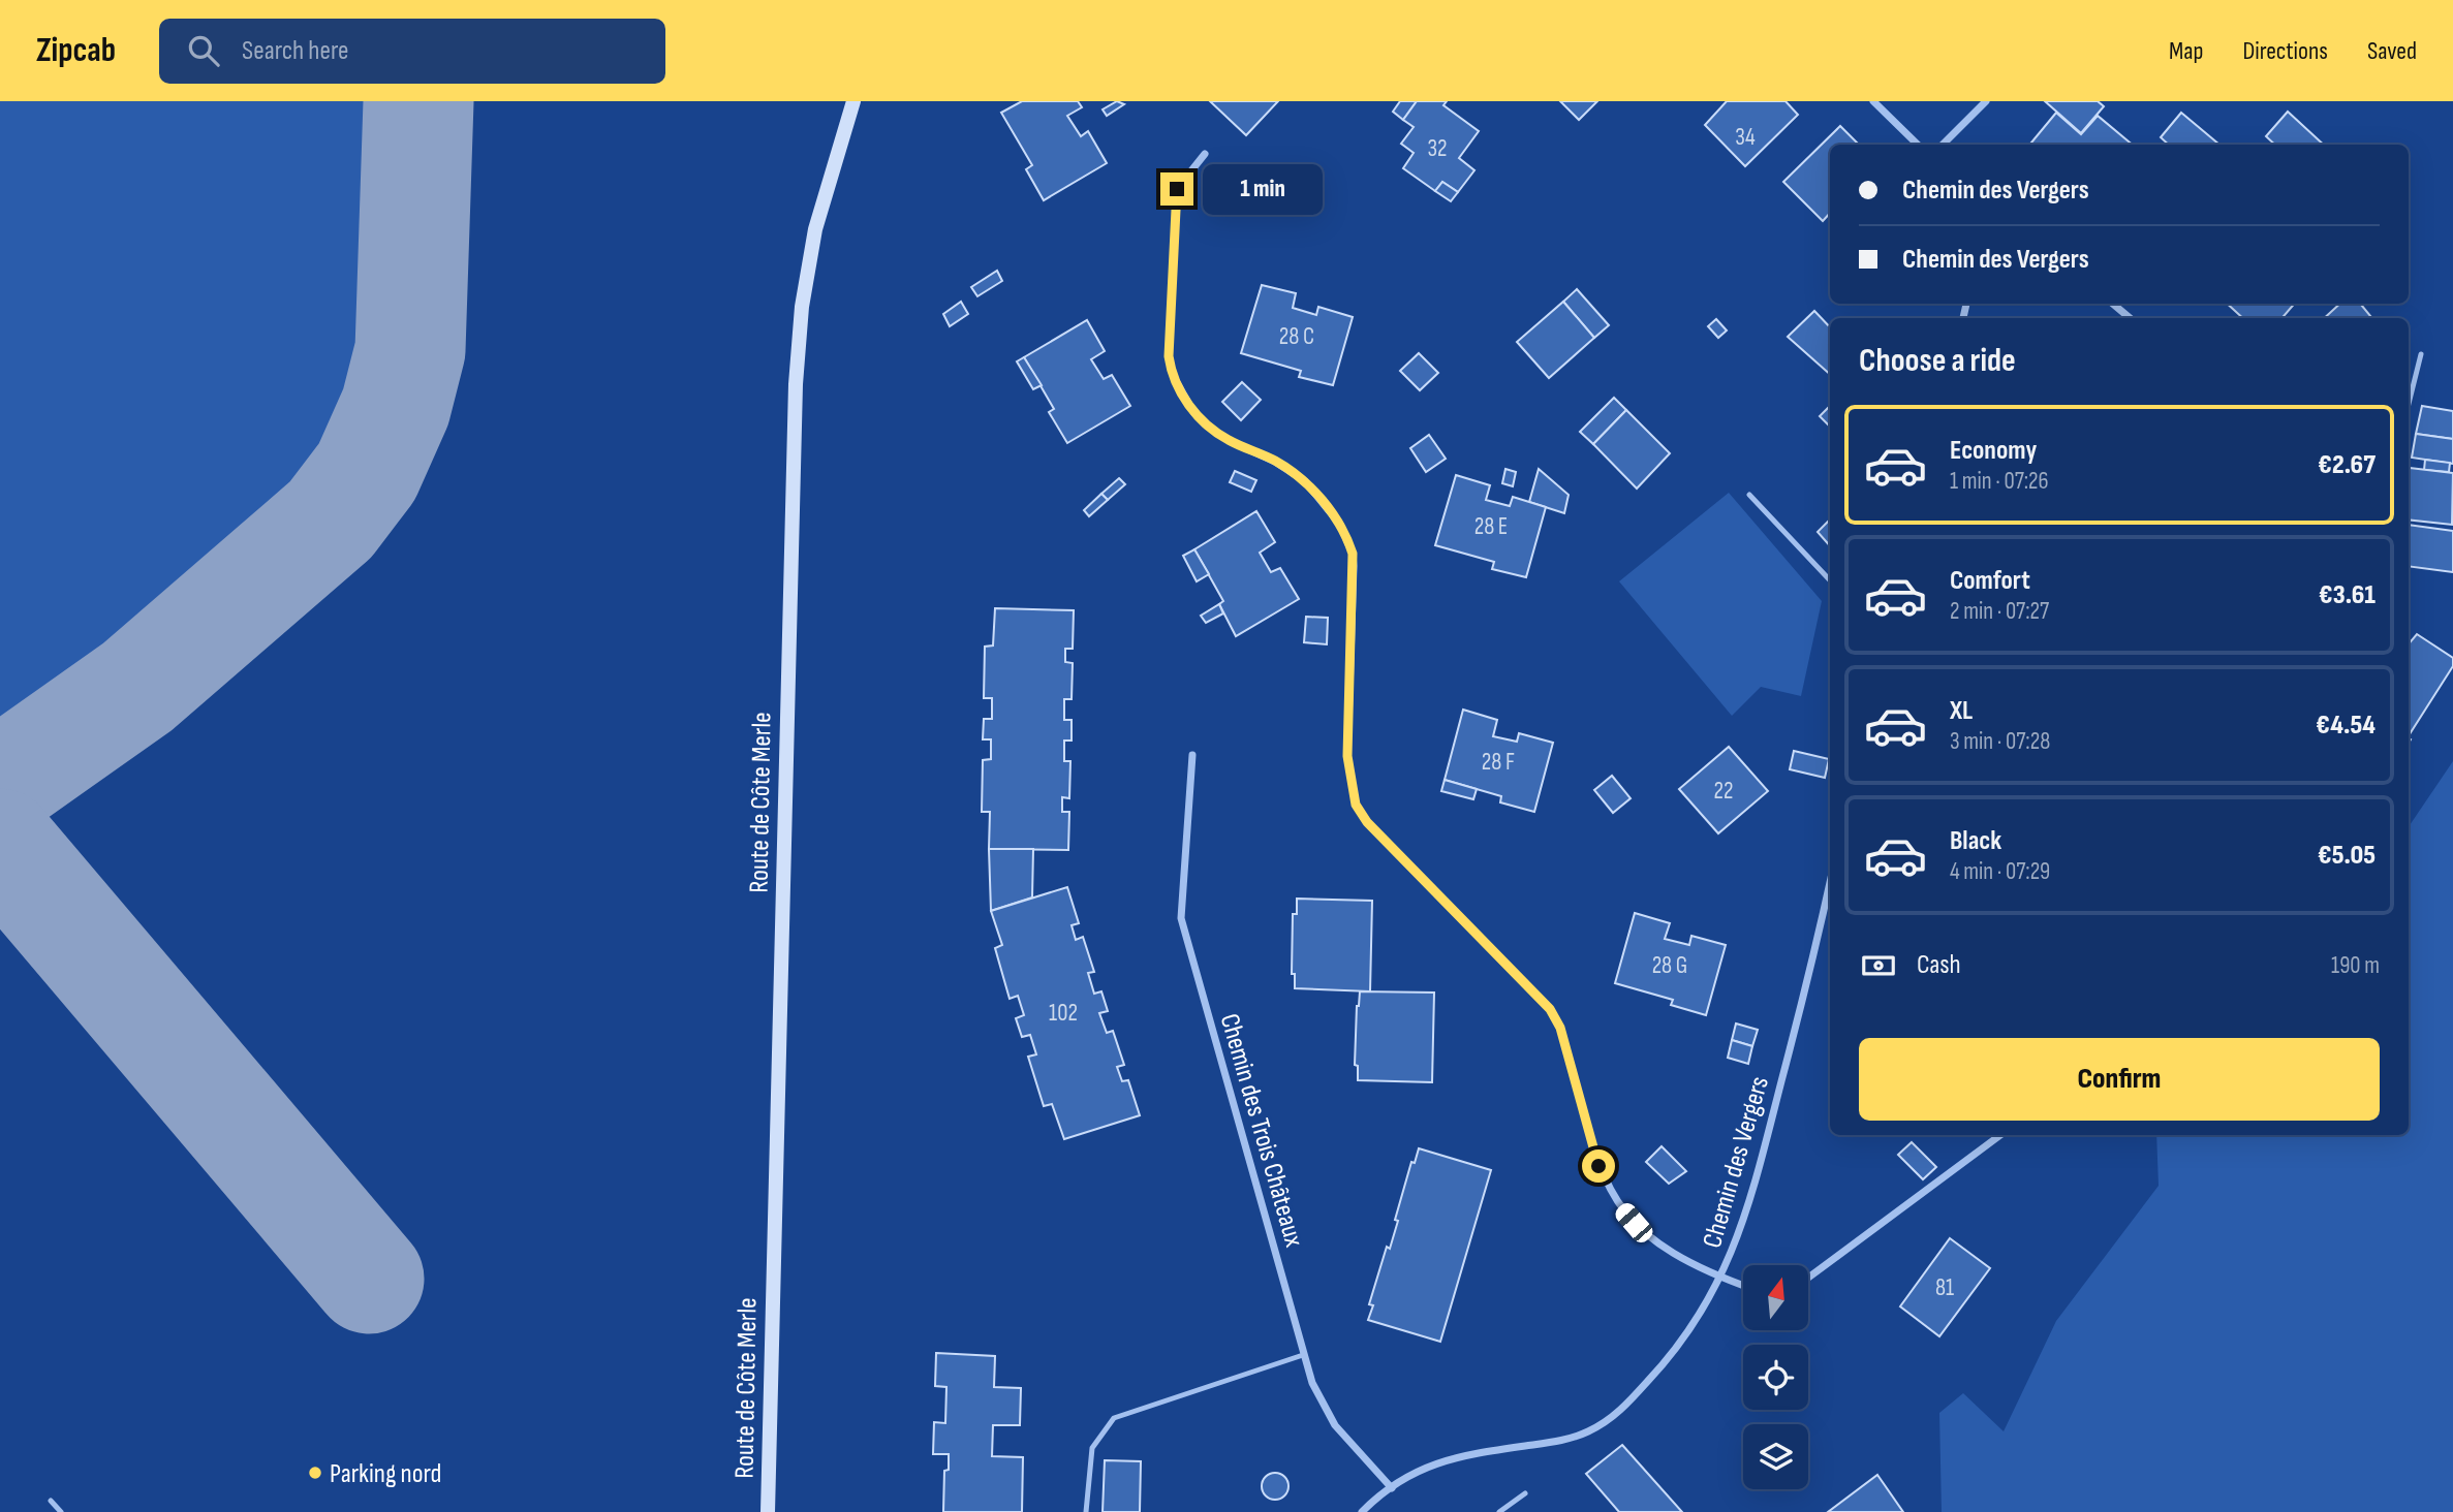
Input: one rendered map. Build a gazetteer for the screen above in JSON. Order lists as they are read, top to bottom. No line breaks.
{"streets":{"main road":["Route de Côte Merle"],"street":["Chemin des Trois Châteaux","Chemin des Vergers"]},"places":["Parking nord"],"house_numbers":["34","32","28 C","28 E","28 F","22","28 G","102","81"],"north":"top","page":{"header":"Zipcab","search":"Search here","nav":["Map","Directions","Saved"],"banner":["Chemin des Vergers","Chemin des Vergers"],"bubble":"1 min","heading":"Choose a ride","list":[{"name":"Economy","note":"1 min · 07:26","value":"€2.67"},{"name":"Comfort","note":"2 min · 07:27","value":"€3.61"},{"name":"XL","note":"3 min · 07:28","value":"€4.54"},{"name":"Black","note":"4 min · 07:29","value":"€5.05"}],"pay":["Cash","190 m"],"buttons":"Confirm"}}
